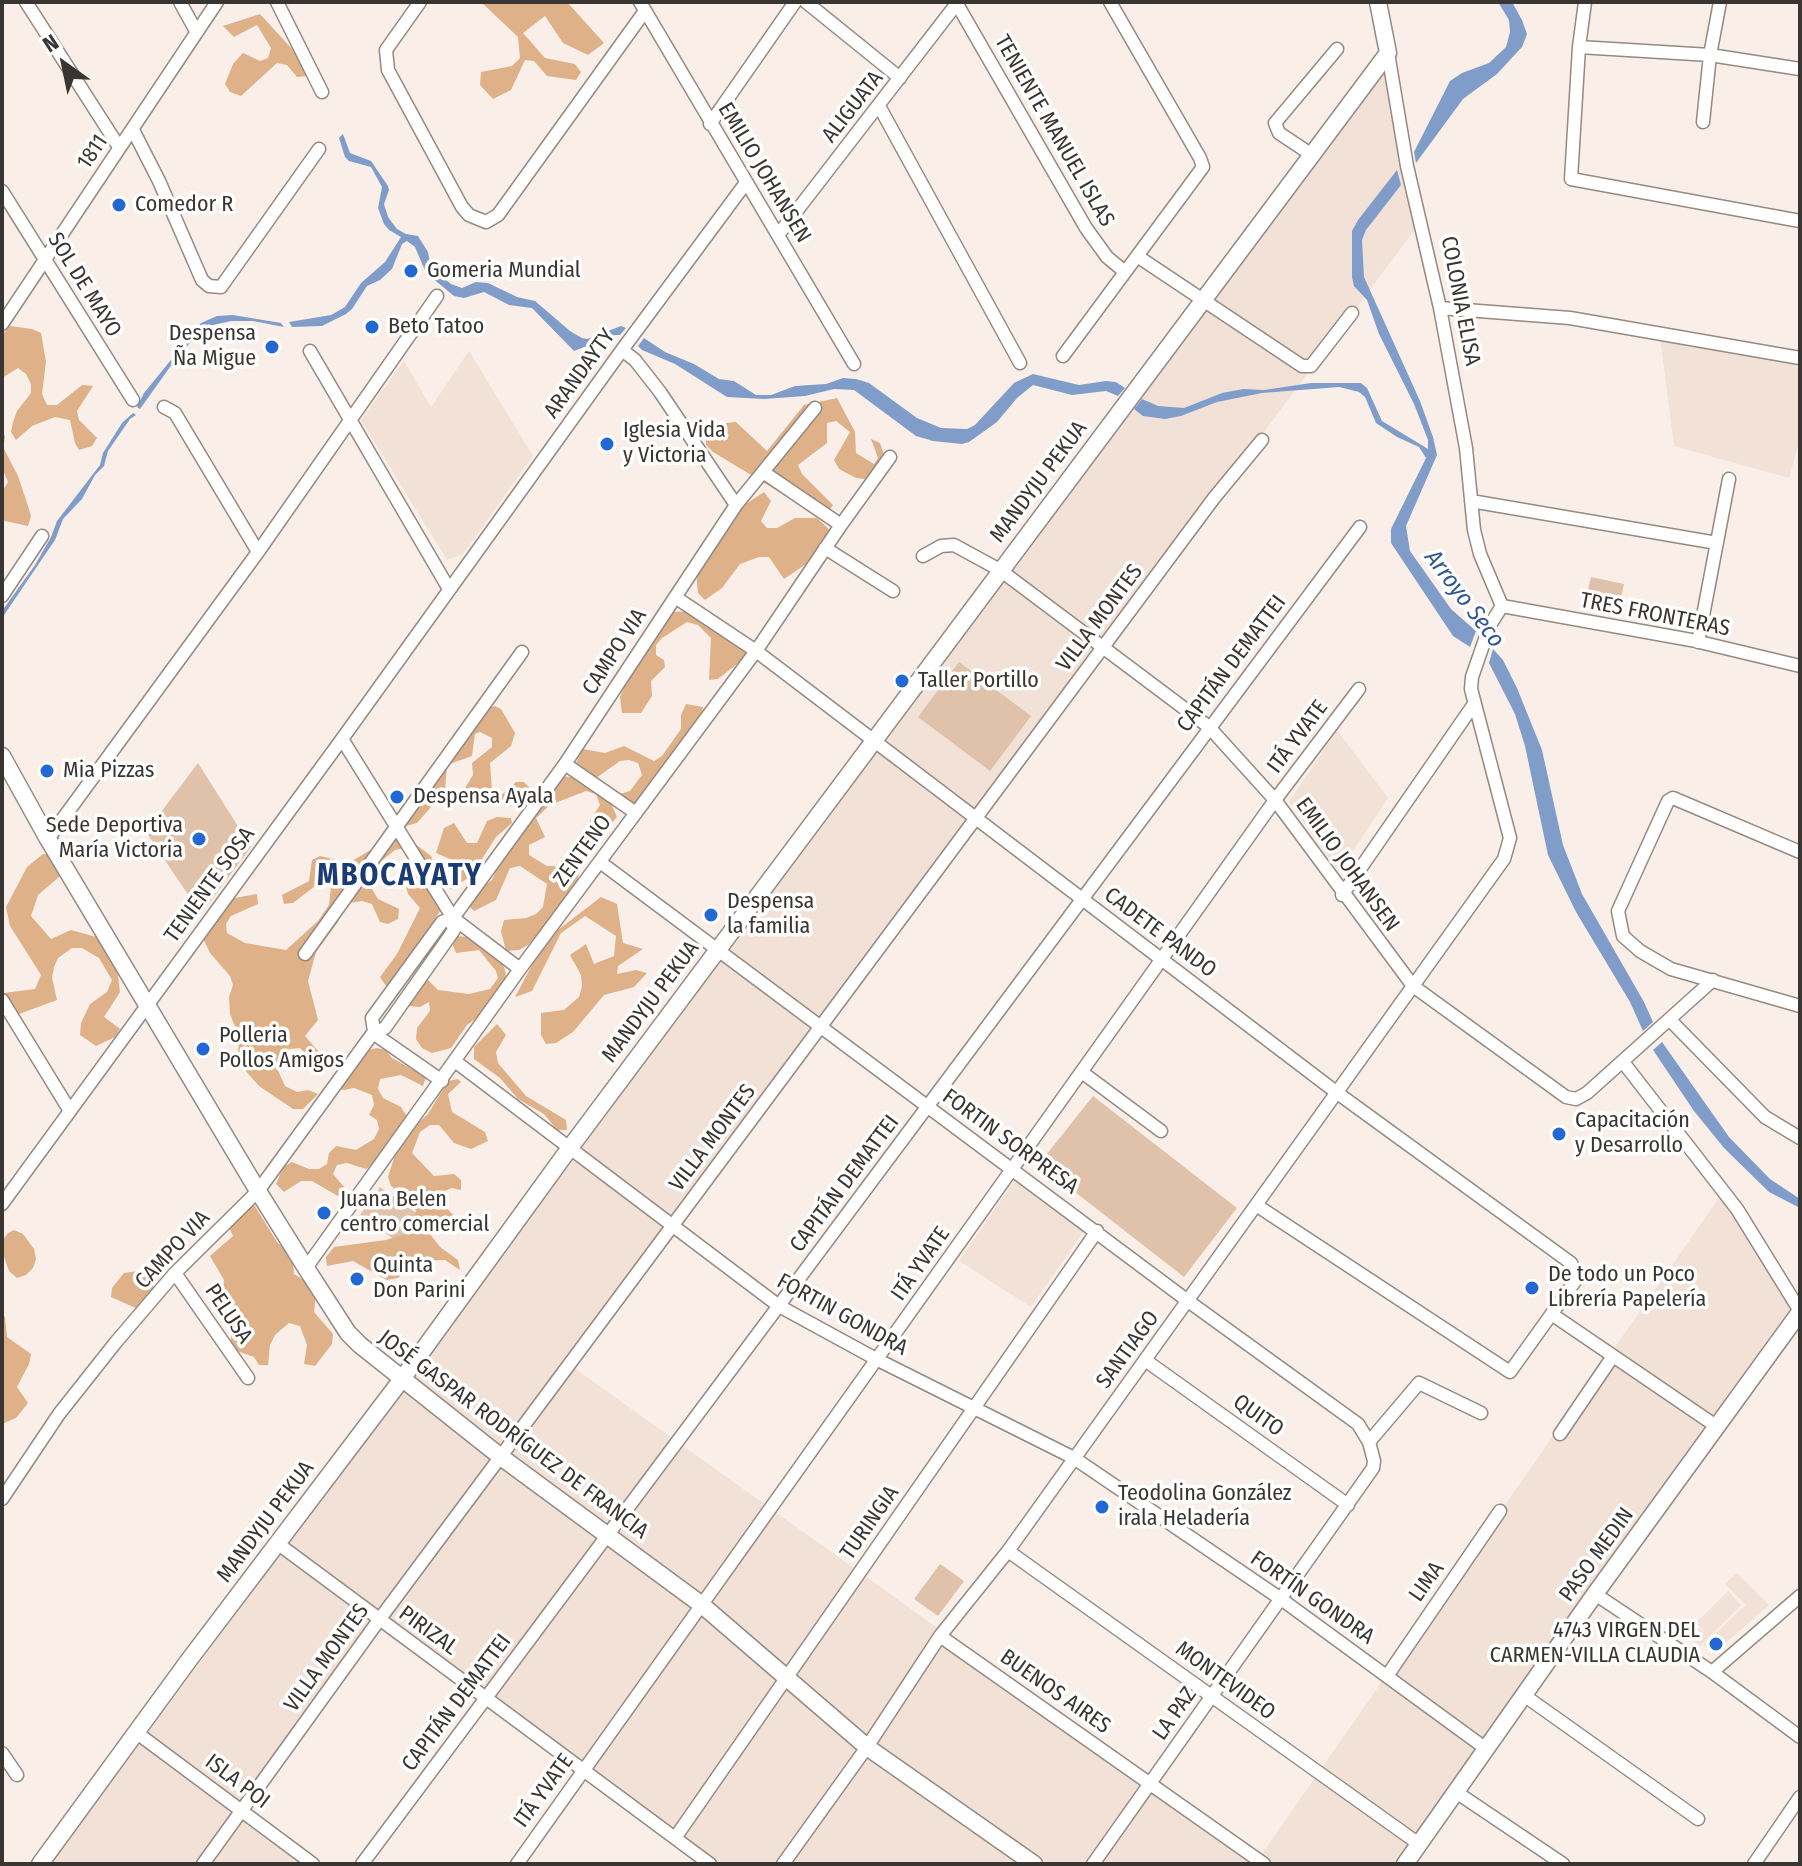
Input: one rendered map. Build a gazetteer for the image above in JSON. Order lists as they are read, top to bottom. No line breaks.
{"streets":{"street":["ALIGUATA","TENIENTE MANUEL ISLAS","1811","EMILIO JOHANSEN","SOL DE MAYO","COLONIA ELISA","ARANDAYTY","MANDYJU PEKUA","TRES FRONTERAS","VILLA MONTES","CAMPO VIA","CAPITÁN DEMATTEI","ITÁ YVATE","ZENTENO","TENIENTE SOSA","CADETE PANDO","FORTIN SORPRESA","PELUSA","FORTIN GONDRA","SANTIAGO","QUITO","JOSÉ GASPAR RODRÍGUEZ DE FRANCIA","TURINGIA","PASO MEDIN","LIMA","FORTÍN GONDRA","PIRIZAL","MONTEVIDEO","BUENOS AIRES","LA PAZ","ISLA POI"]},"crossings":[["ALIGUATA","TENIENTE MANUEL ISLAS"],["ALIGUATA","EMILIO JOHANSEN"],["1811","SOL DE MAYO"],["EMILIO JOHANSEN","ARANDAYTY"],["EMILIO JOHANSEN","MANDYJU PEKUA"],["EMILIO JOHANSEN","VILLA MONTES"],["EMILIO JOHANSEN","CAPITÁN DEMATTEI"],["EMILIO JOHANSEN","ITÁ YVATE"],["EMILIO JOHANSEN","SANTIAGO"],["COLONIA ELISA","MANDYJU PEKUA"],["COLONIA ELISA","TRES FRONTERAS"],["ARANDAYTY","TENIENTE SOSA"],["MANDYJU PEKUA","CADETE PANDO"],["MANDYJU PEKUA","FORTIN SORPRESA"],["MANDYJU PEKUA","FORTIN GONDRA"],["MANDYJU PEKUA","JOSÉ GASPAR RODRÍGUEZ DE FRANCIA"],["MANDYJU PEKUA","PIRIZAL"],["MANDYJU PEKUA","ISLA POI"],["VILLA MONTES","CADETE PANDO"],["VILLA MONTES","FORTIN SORPRESA"],["VILLA MONTES","FORTIN GONDRA"],["VILLA MONTES","JOSÉ GASPAR RODRÍGUEZ DE FRANCIA"],["VILLA MONTES","PIRIZAL"],["VILLA MONTES","ISLA POI"],["CAMPO VIA","CADETE PANDO"],["CAMPO VIA","PELUSA"],["CAMPO VIA","JOSÉ GASPAR RODRÍGUEZ DE FRANCIA"],["CAPITÁN DEMATTEI","CADETE PANDO"],["CAPITÁN DEMATTEI","FORTIN SORPRESA"],["CAPITÁN DEMATTEI","FORTIN GONDRA"],["CAPITÁN DEMATTEI","JOSÉ GASPAR RODRÍGUEZ DE FRANCIA"],["CAPITÁN DEMATTEI","PIRIZAL"],["ITÁ YVATE","CADETE PANDO"],["ITÁ YVATE","FORTIN SORPRESA"],["ITÁ YVATE","FORTIN GONDRA"],["ITÁ YVATE","JOSÉ GASPAR RODRÍGUEZ DE FRANCIA"],["ITÁ YVATE","PIRIZAL"],["ZENTENO","CADETE PANDO"],["ZENTENO","FORTIN SORPRESA"],["ZENTENO","FORTIN GONDRA"],["ZENTENO","JOSÉ GASPAR RODRÍGUEZ DE FRANCIA"],["TENIENTE SOSA","JOSÉ GASPAR RODRÍGUEZ DE FRANCIA"],["CADETE PANDO","SANTIAGO"],["FORTIN SORPRESA","SANTIAGO"],["FORTIN SORPRESA","TURINGIA"],["FORTIN SORPRESA","LA PAZ"],["FORTIN GONDRA","SANTIAGO"],["FORTIN GONDRA","TURINGIA"],["FORTIN GONDRA","FORTÍN GONDRA"],["SANTIAGO","QUITO"],["SANTIAGO","JOSÉ GASPAR RODRÍGUEZ DE FRANCIA"],["SANTIAGO","FORTÍN GONDRA"],["SANTIAGO","MONTEVIDEO"],["SANTIAGO","BUENOS AIRES"],["QUITO","LA PAZ"],["JOSÉ GASPAR RODRÍGUEZ DE FRANCIA","TURINGIA"],["TURINGIA","PIRIZAL"],["PASO MEDIN","FORTÍN GONDRA"],["PASO MEDIN","MONTEVIDEO"],["LIMA","FORTÍN GONDRA"],["FORTÍN GONDRA","LA PAZ"],["MONTEVIDEO","LA PAZ"],["BUENOS AIRES","LA PAZ"]],"districts":["MBOCAYATY"],"water":["Arroyo Seco"],"places":["Comedor R","Gomeria Mundial","Beto Tatoo","Despensa Ña Migue","Iglesia Vida y Victoria","Taller Portillo","Mia Pizzas","Despensa Ayala","Sede Deportiva María Victoria","Despensa la familia","Polleria Pollos Amigos","Capacitación y Desarrollo","Juana Belen centro comercial","Quinta Don Parini","De todo un Poco Librería Papelería","Teodolina González irala Heladería","4743 VIRGEN DEL CARMEN-VILLA CLAUDIA"],"north":"top left"}
